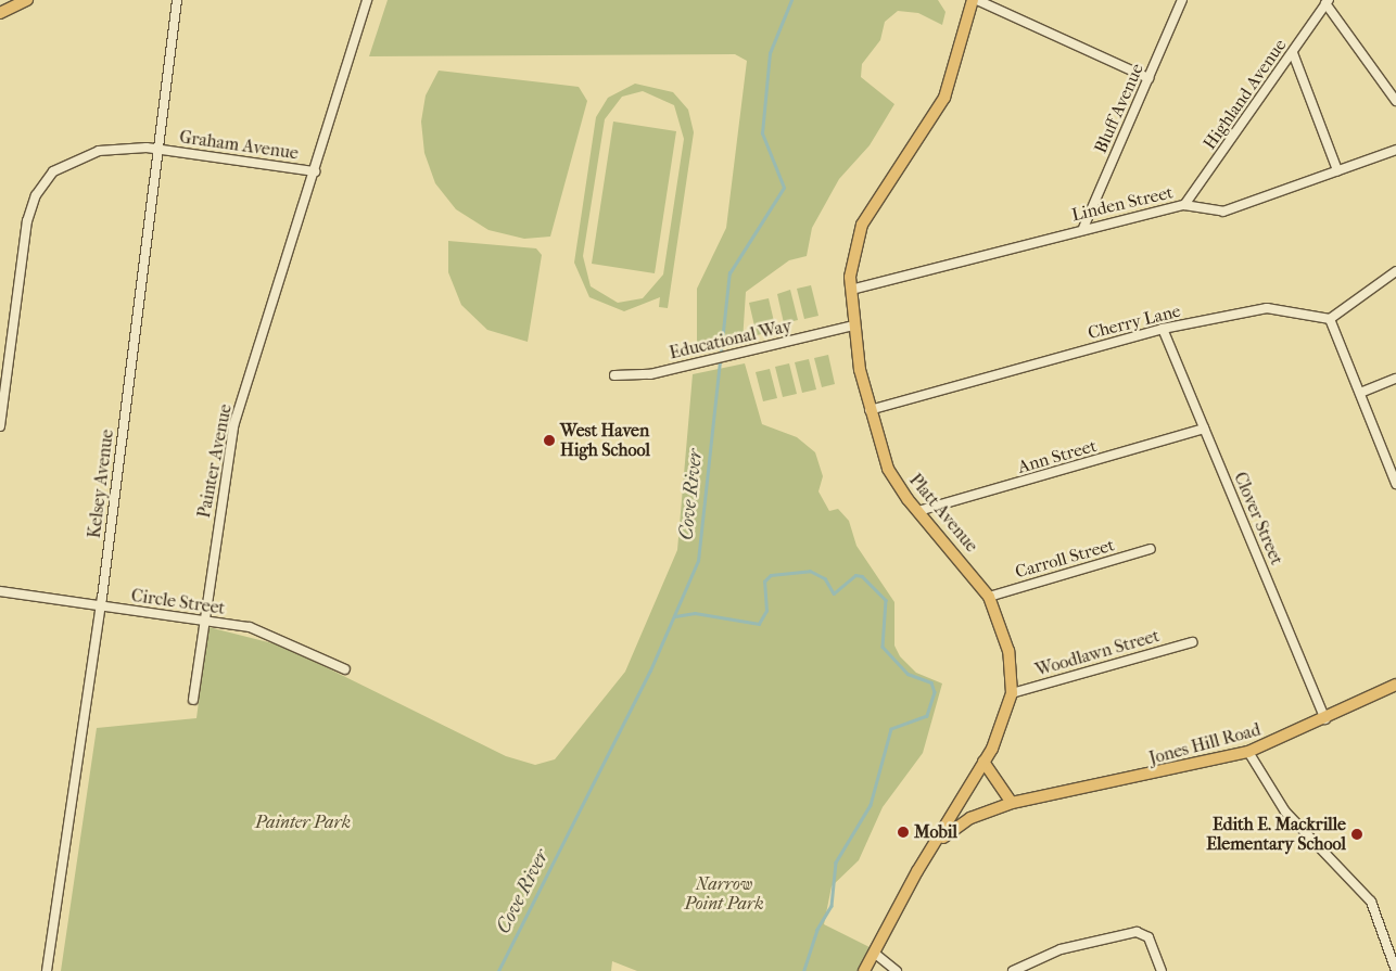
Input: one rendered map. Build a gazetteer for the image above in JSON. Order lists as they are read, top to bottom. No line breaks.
{"streets":{"main road":["Platt Avenue","Jones Hill Road"],"street":["Highland Avenue","Bluff Avenue","Graham Avenue","Linden Street","Cherry Lane","Educational Way","Ann Street","Painter Avenue","Kelsey Avenue","Clover Street","Carroll Street","Circle Street","Woodlawn Street"]},"crossings":[["Highland Avenue","Linden Street"],["Bluff Avenue","Linden Street"],["Graham Avenue","Painter Avenue"],["Graham Avenue","Kelsey Avenue"],["Linden Street","Platt Avenue"],["Cherry Lane","Platt Avenue"],["Cherry Lane","Clover Street"],["Educational Way","Platt Avenue"],["Ann Street","Platt Avenue"],["Ann Street","Clover Street"],["Painter Avenue","Circle Street"],["Kelsey Avenue","Circle Street"],["Platt Avenue","Carroll Street"],["Platt Avenue","Woodlawn Street"],["Platt Avenue","Jones Hill Road"],["Clover Street","Jones Hill Road"]],"water":["Cove River"],"parks":["Painter Park","Narrow Point Park"],"places":["West Haven High School","Mobil","Edith E. Mackrille Elementary School"]}
